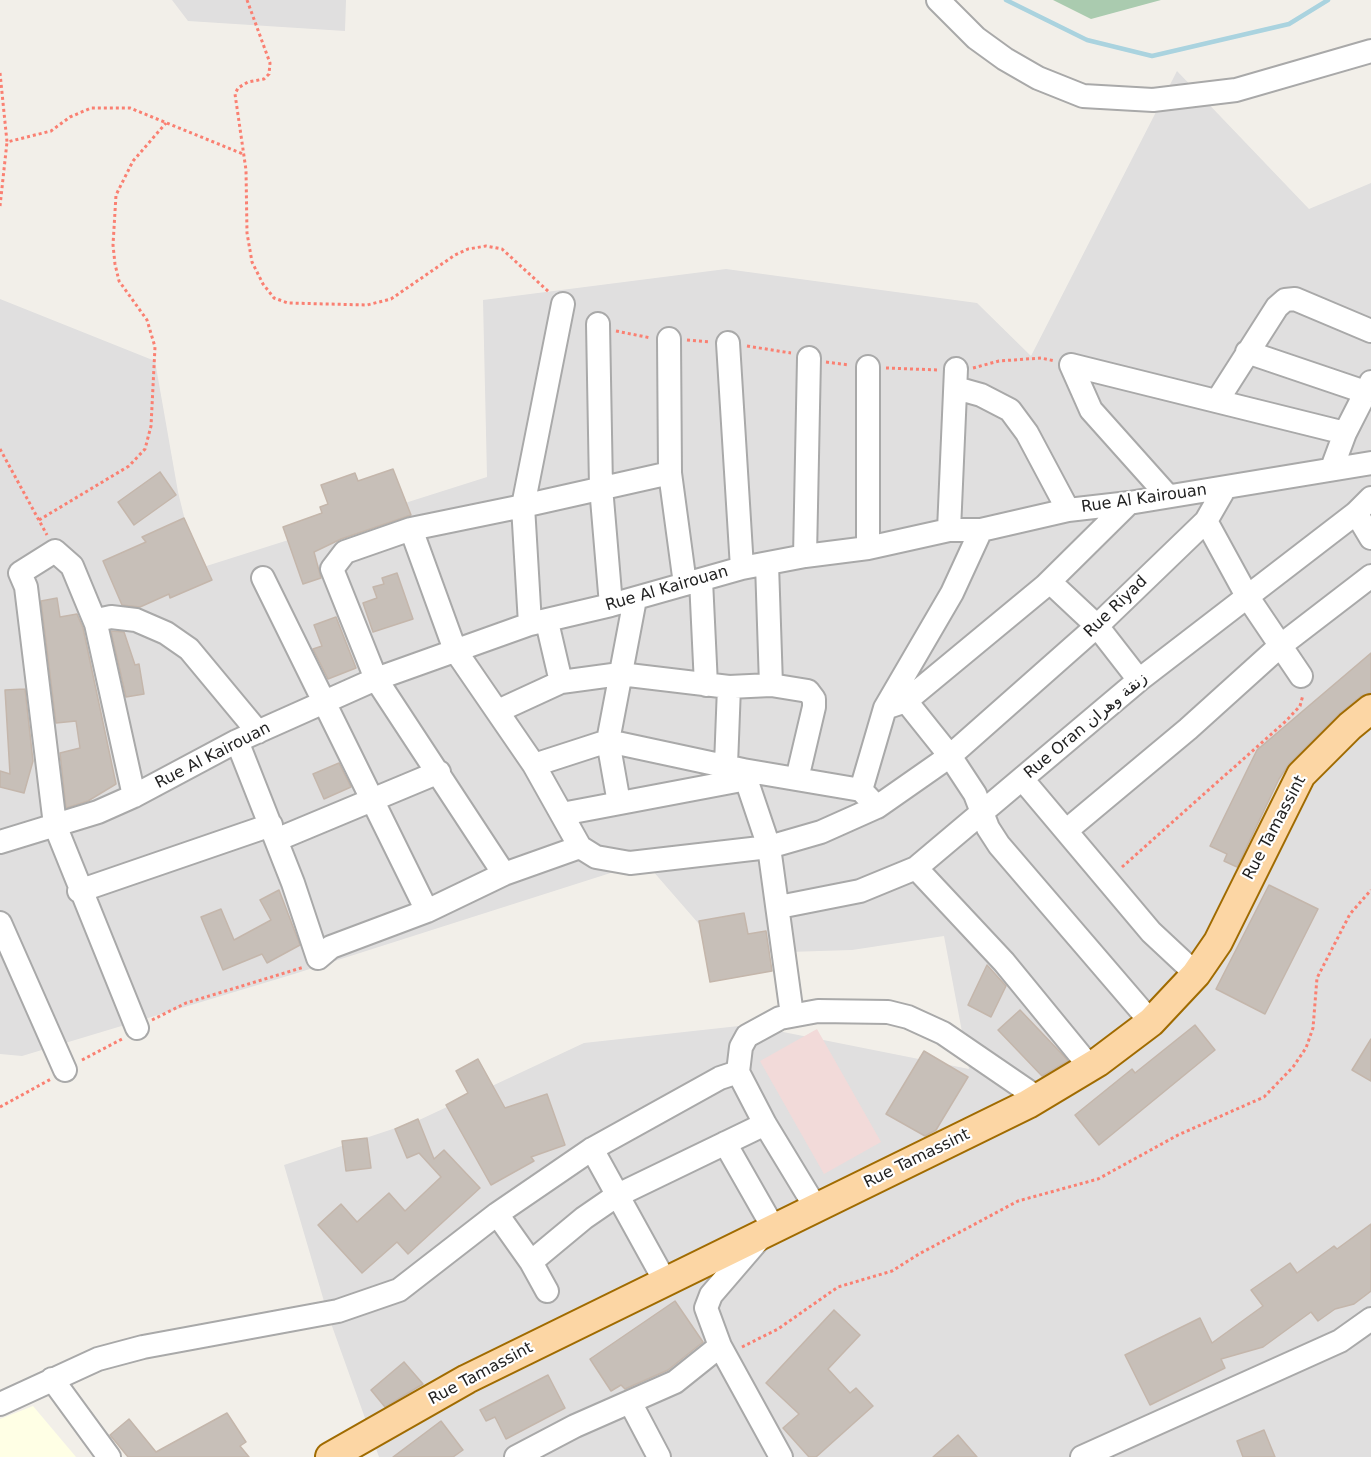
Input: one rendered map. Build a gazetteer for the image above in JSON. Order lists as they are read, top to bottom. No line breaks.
{"streets":{"main road":["Rue Tamassint"],"street":["Rue Al Kairouan","Rue Riyad","Rue Oran زنقة وهران"]},"crossings":[["Rue Al Kairouan","Rue Riyad"]]}
